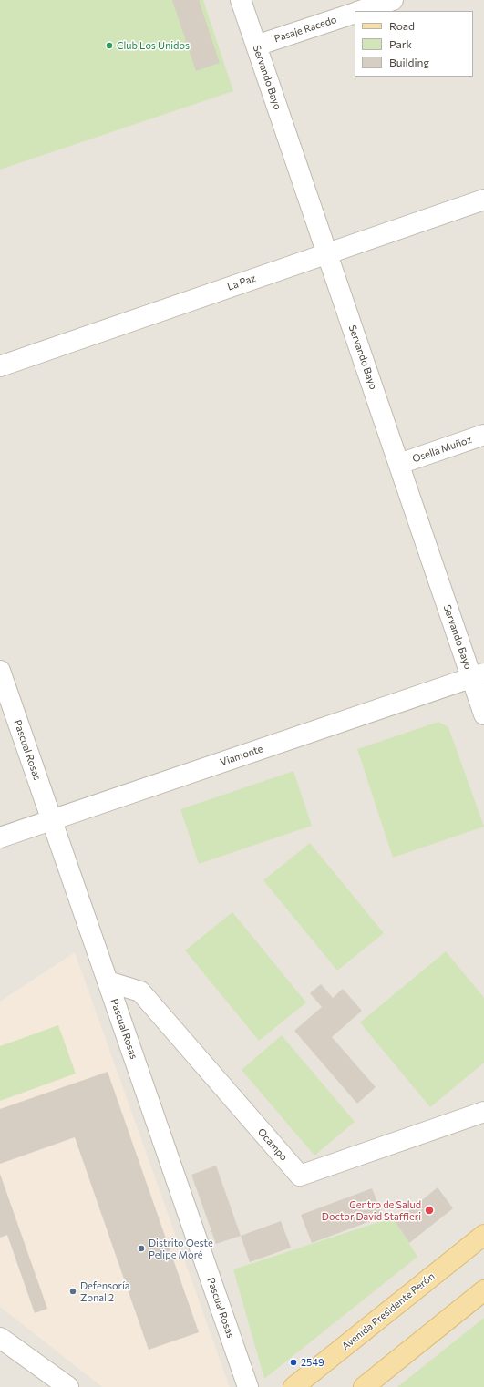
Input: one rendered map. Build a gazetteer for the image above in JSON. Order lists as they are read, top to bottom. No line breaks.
{"streets":{"main road":["Avenida Presidente Perón"],"street":["Pasaje Racedo","Servando Bayo","La Paz","Osella Muñoz","Pascual Rosas","Viamonte","Ocampo"]},"crossings":[["Pasaje Racedo","Servando Bayo"],["Servando Bayo","La Paz"],["Servando Bayo","Osella Muñoz"],["Servando Bayo","Viamonte"],["Pascual Rosas","Viamonte"],["Pascual Rosas","Ocampo"]],"places":["Club Los Unidos","Centro de Salud Doctor David Staffieri","Distrito Oeste Pelipe Moré","Defensoría Zonal 2","2549"],"legend":["Road","Park","Building"]}
